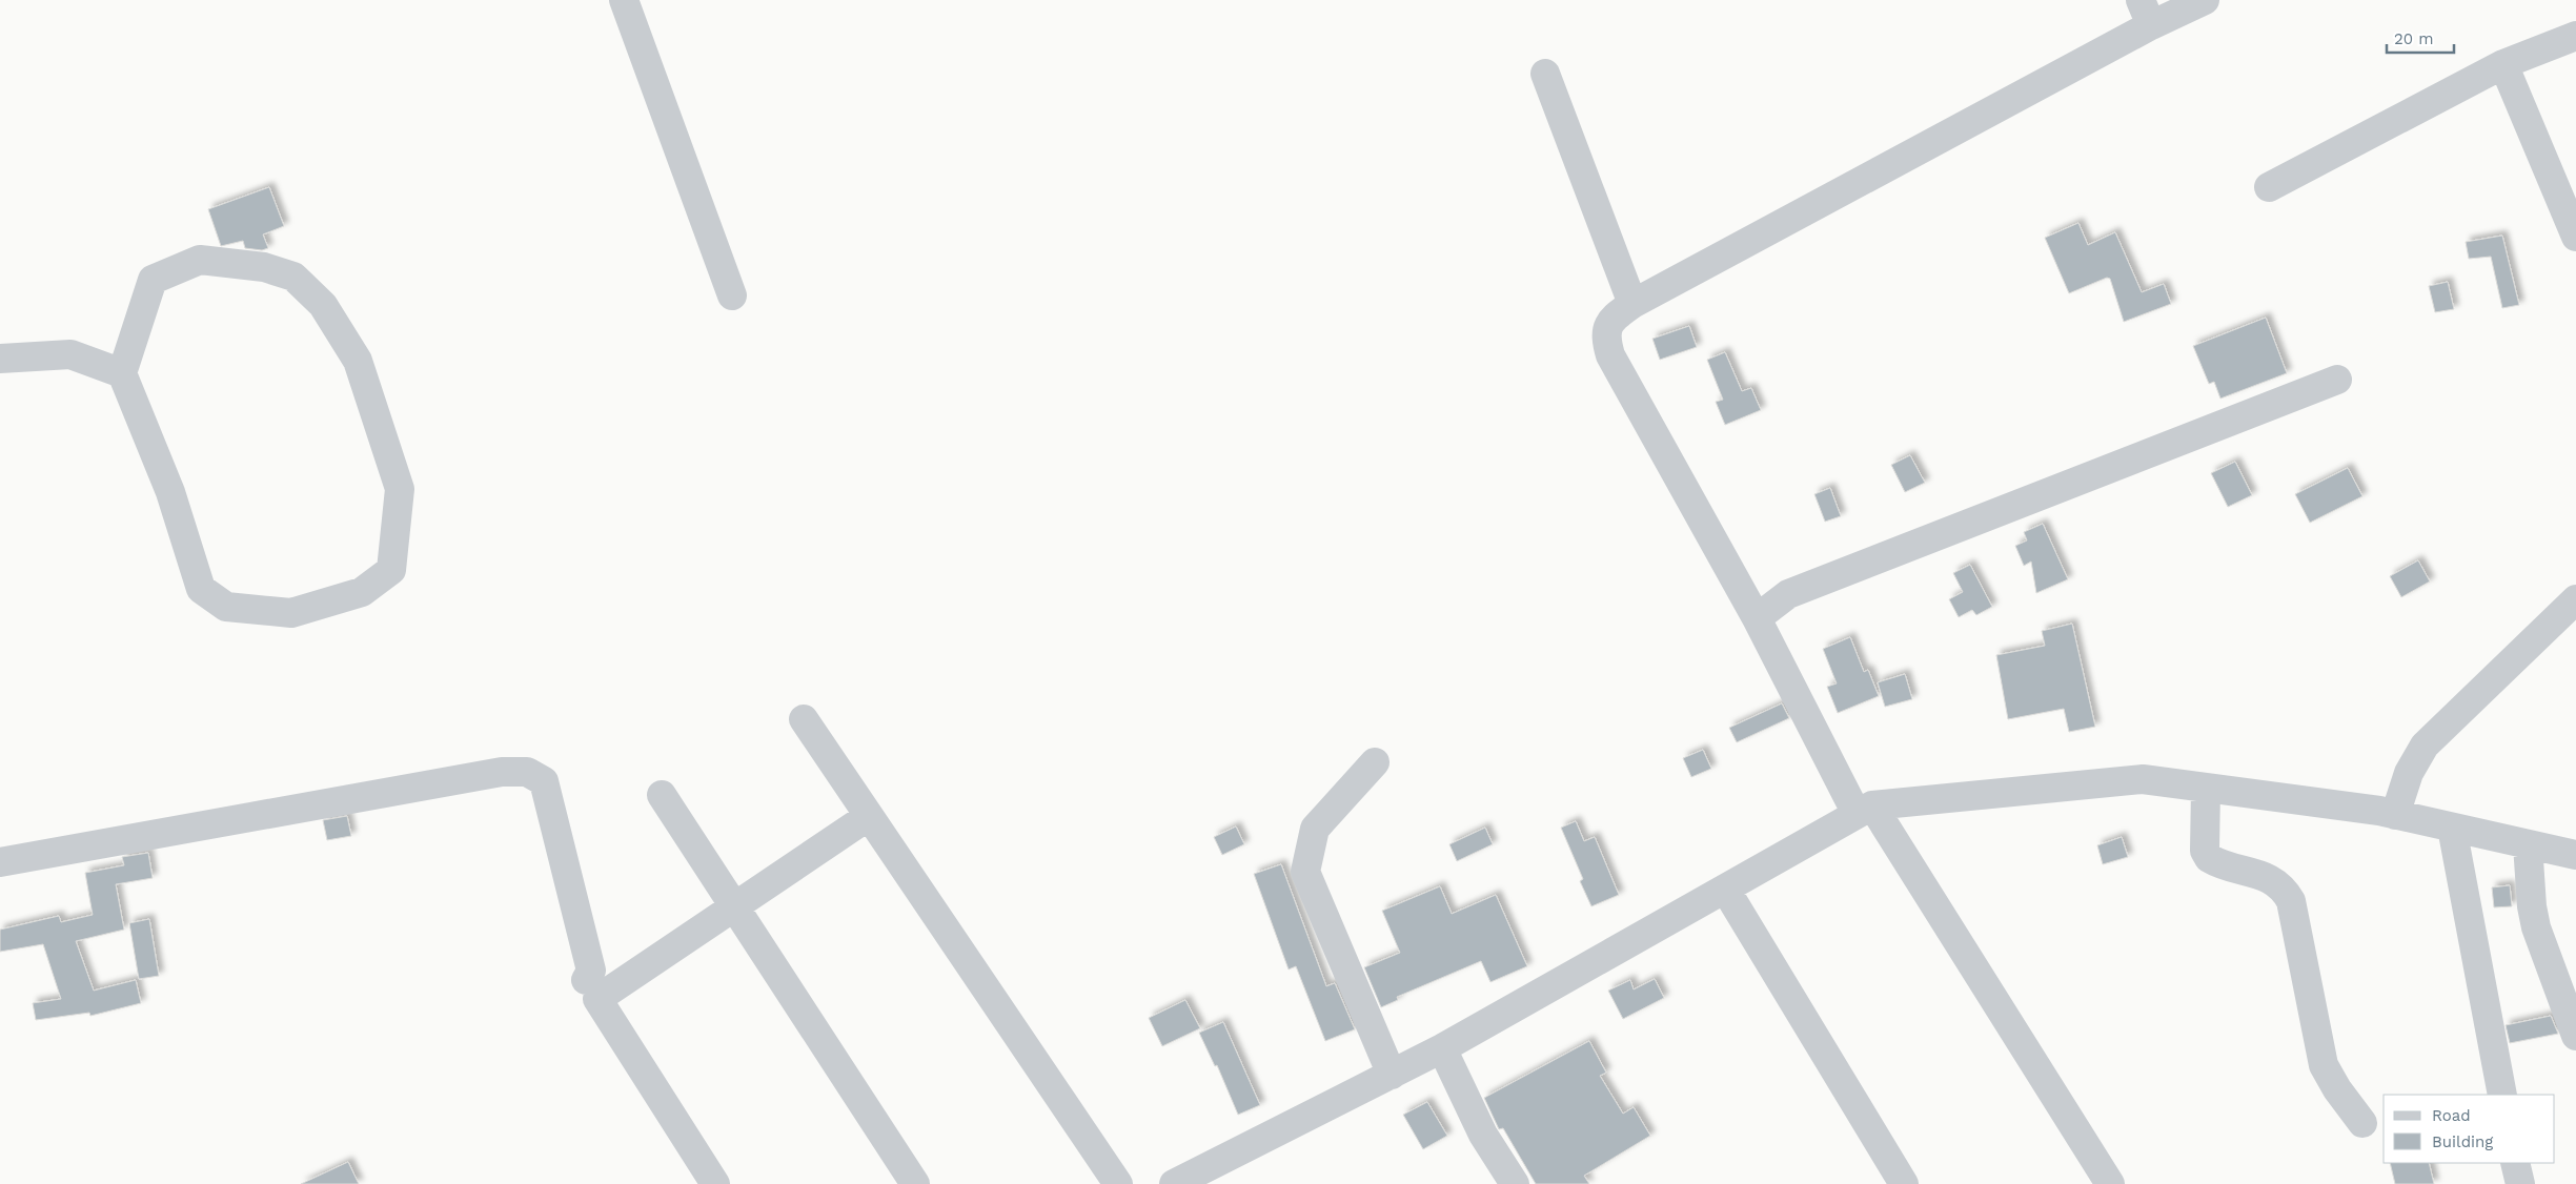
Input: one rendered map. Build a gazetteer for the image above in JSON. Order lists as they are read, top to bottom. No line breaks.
{"legend":["Road","Building"],"scale_bar":"20 m"}
